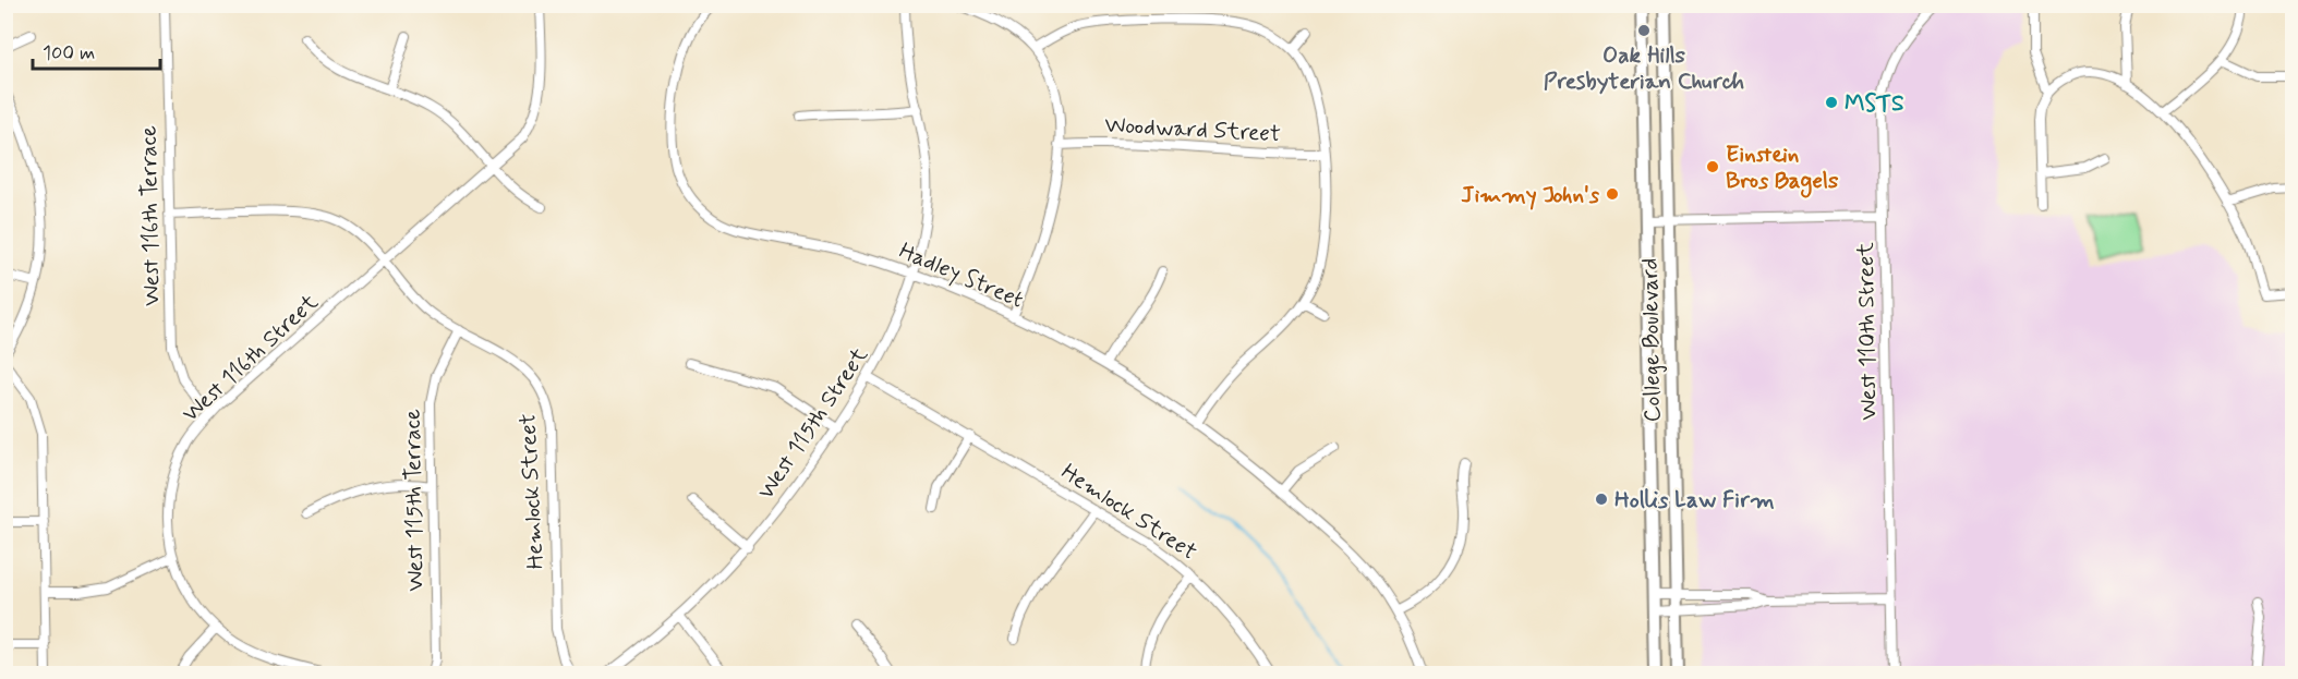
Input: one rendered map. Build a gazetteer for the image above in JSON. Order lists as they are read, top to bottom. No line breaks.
{"streets":{"main road":["College Boulevard"],"street":["Woodward Street","West 116th Terrace","Hadley Street","West 110th Street","West 116th Street","West 115th Street","Hemlock Street","West 115th Terrace"]},"crossings":[["West 116th Terrace","West 116th Street"],["West 116th Terrace","Hemlock Street"],["Hadley Street","West 115th Street"],["West 116th Street","Hemlock Street"],["West 115th Street","Hemlock Street"],["Hemlock Street","West 115th Terrace"]],"places":["Oak Hills Presbyterian Church","MSTS","Einstein Bros Bagels","Jimmy John's","Hollis Law Firm"],"scale_bar":"100 m"}
